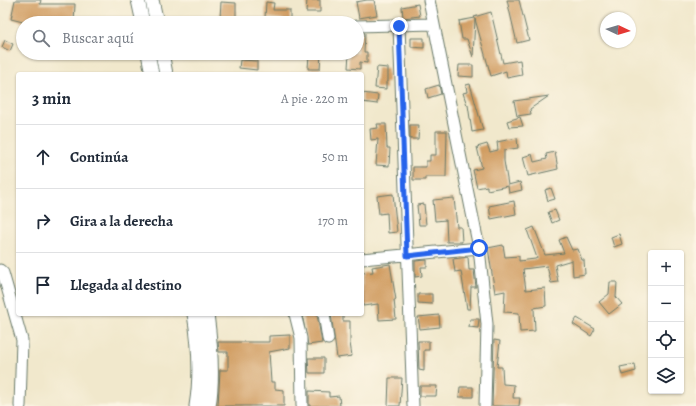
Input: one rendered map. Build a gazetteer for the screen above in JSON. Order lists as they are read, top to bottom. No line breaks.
{"north":"right","page":{"search":"Buscar aquí","heading":["3 min","A pie · 220 m"],"list":[["Continúa","50 m"],["Gira a la derecha","170 m"],"Llegada al destino"],"map_buttons":["+","−"]}}
